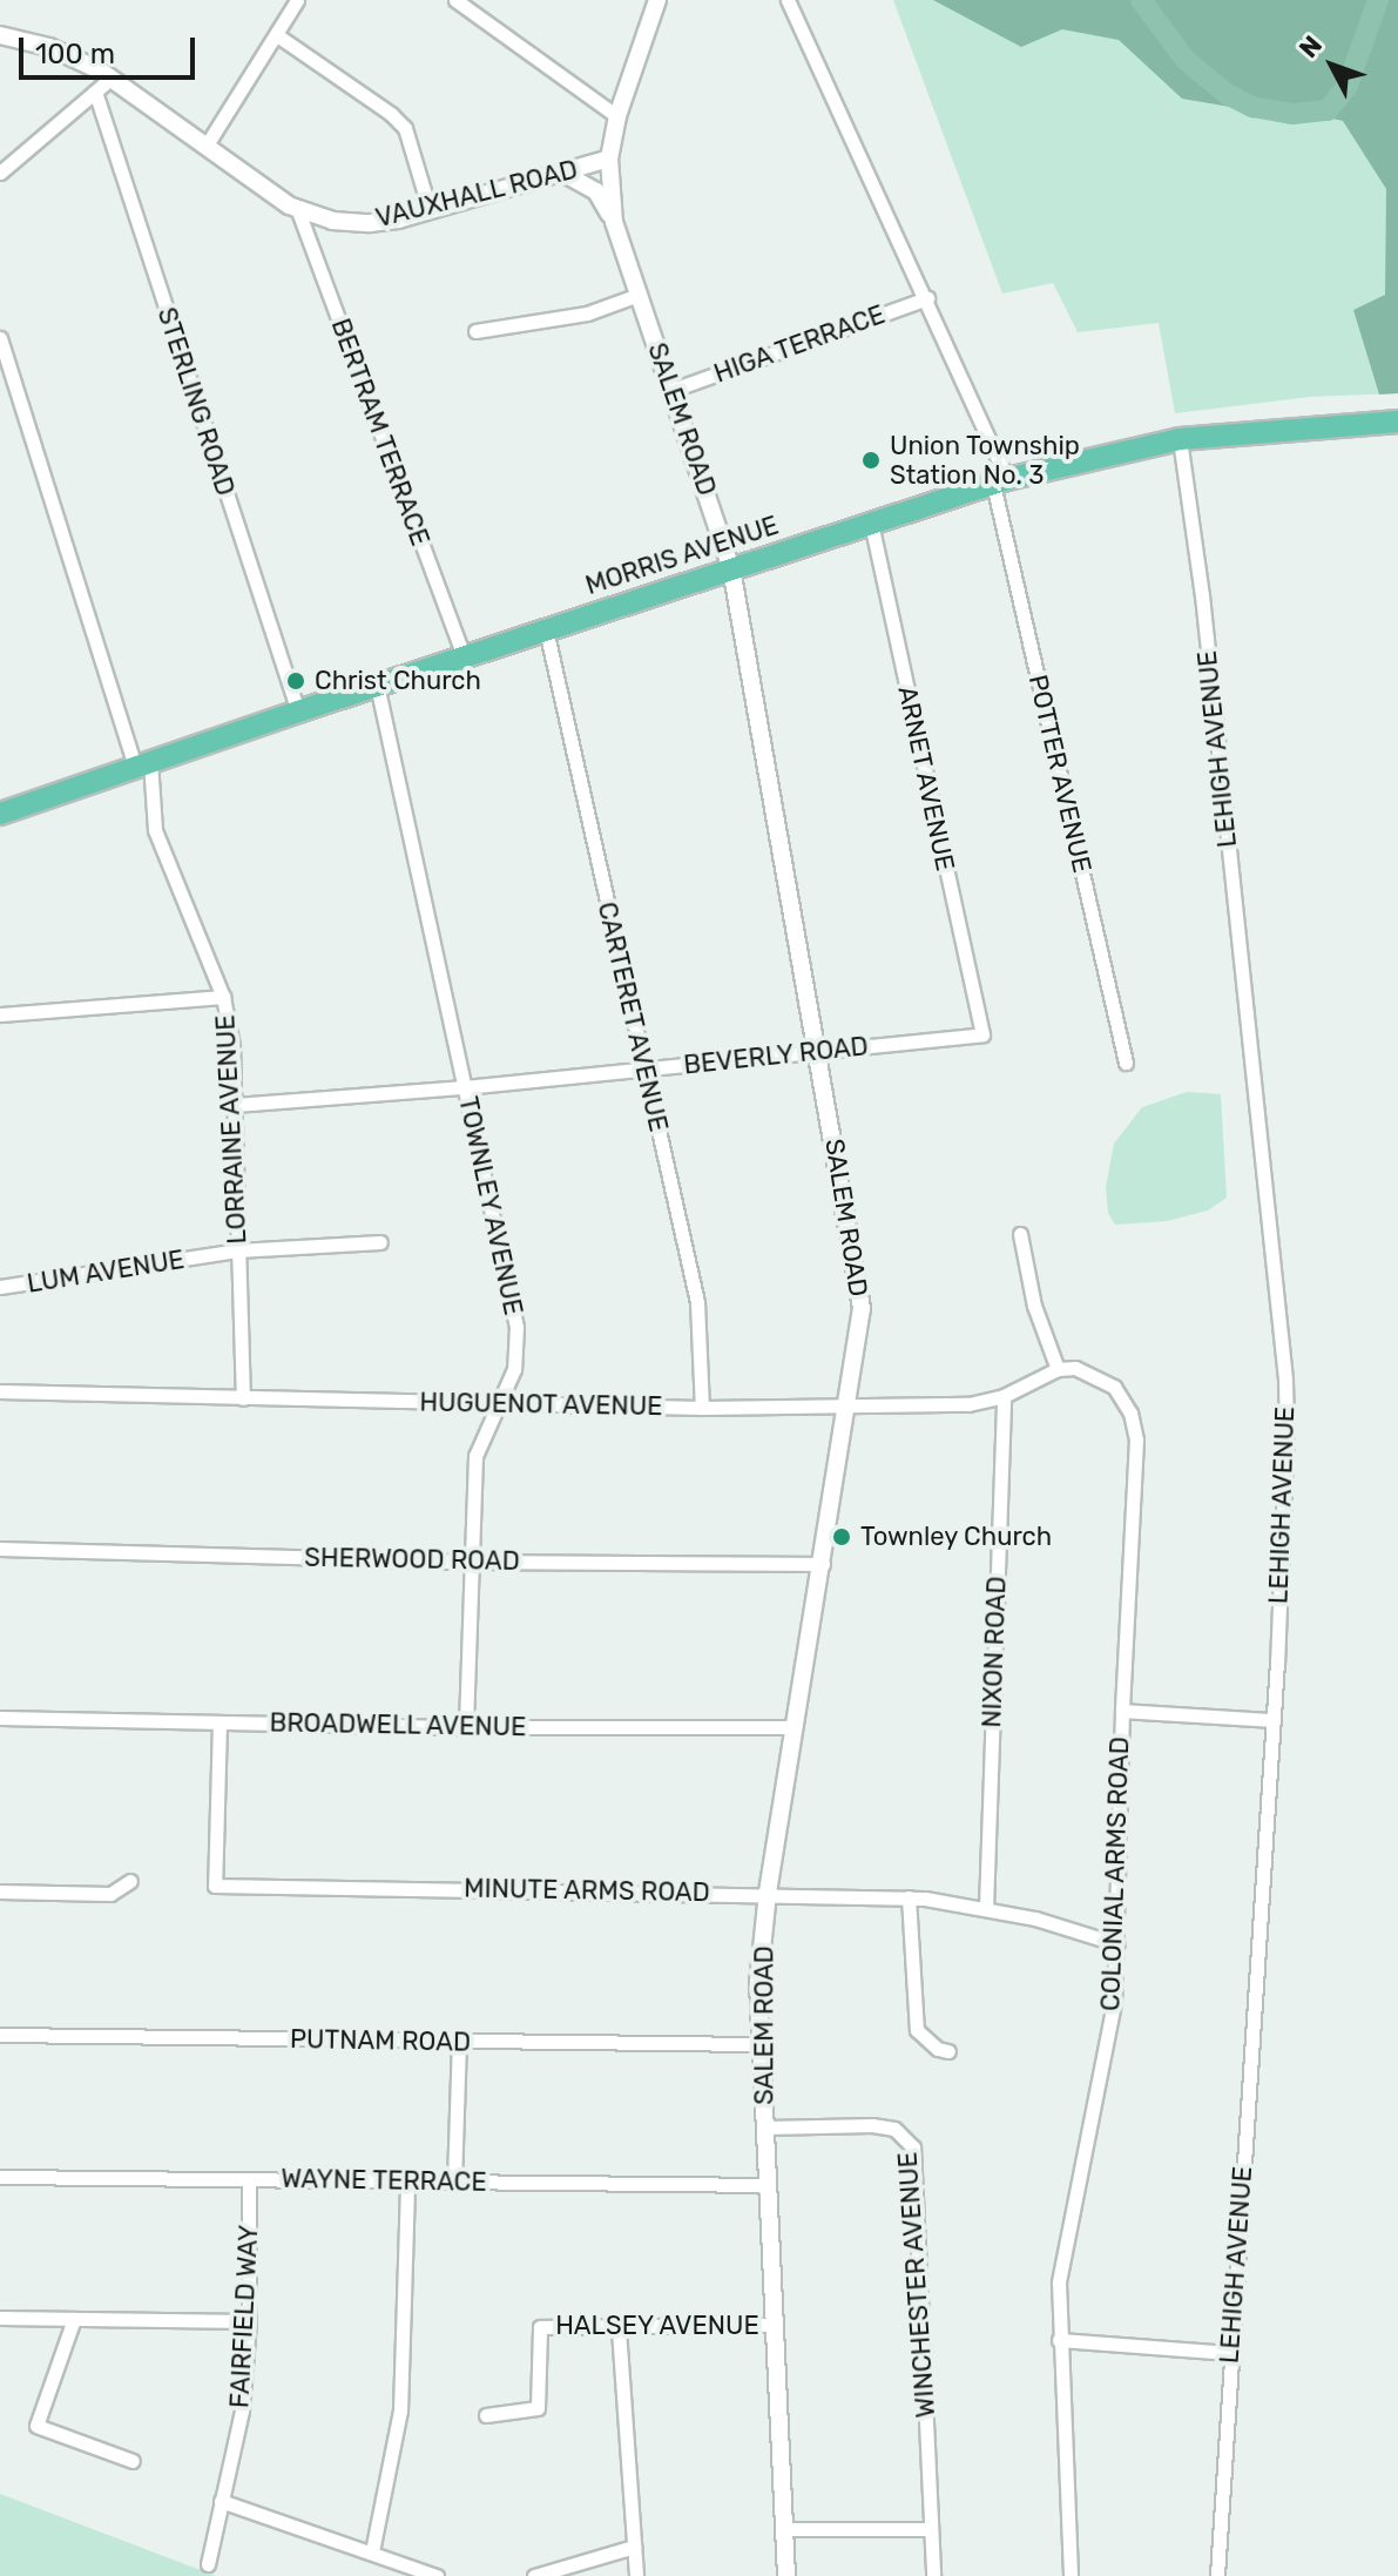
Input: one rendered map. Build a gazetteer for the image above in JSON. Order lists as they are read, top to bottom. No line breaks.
{"streets":{"main road":["MORRIS AVENUE"],"street":["VAUXHALL ROAD","HIGA TERRACE","STERLING ROAD","SALEM ROAD","BERTRAM TERRACE","LEHIGH AVENUE","POTTER AVENUE","ARNET AVENUE","CARTERET AVENUE","BEVERLY ROAD","LORRAINE AVENUE","TOWNLEY AVENUE","LUM AVENUE","HUGUENOT AVENUE","SHERWOOD ROAD","NIXON ROAD","BROADWELL AVENUE","COLONIAL ARMS ROAD","MINUTE ARMS ROAD","PUTNAM ROAD","WAYNE TERRACE","WINCHESTER AVENUE","FAIRFIELD WAY","HALSEY AVENUE"]},"crossings":[["VAUXHALL ROAD","SALEM ROAD"],["VAUXHALL ROAD","BERTRAM TERRACE"],["HIGA TERRACE","SALEM ROAD"],["HIGA TERRACE","POTTER AVENUE"],["STERLING ROAD","MORRIS AVENUE"],["SALEM ROAD","MORRIS AVENUE"],["SALEM ROAD","BEVERLY ROAD"],["SALEM ROAD","HUGUENOT AVENUE"],["SALEM ROAD","SHERWOOD ROAD"],["SALEM ROAD","BROADWELL AVENUE"],["SALEM ROAD","MINUTE ARMS ROAD"],["SALEM ROAD","PUTNAM ROAD"],["SALEM ROAD","WAYNE TERRACE"],["SALEM ROAD","WINCHESTER AVENUE"],["SALEM ROAD","HALSEY AVENUE"],["BERTRAM TERRACE","MORRIS AVENUE"],["MORRIS AVENUE","LEHIGH AVENUE"],["MORRIS AVENUE","POTTER AVENUE"],["MORRIS AVENUE","ARNET AVENUE"],["MORRIS AVENUE","CARTERET AVENUE"],["MORRIS AVENUE","LORRAINE AVENUE"],["MORRIS AVENUE","TOWNLEY AVENUE"],["ARNET AVENUE","BEVERLY ROAD"],["CARTERET AVENUE","BEVERLY ROAD"],["CARTERET AVENUE","HUGUENOT AVENUE"],["BEVERLY ROAD","LORRAINE AVENUE"],["BEVERLY ROAD","TOWNLEY AVENUE"],["LORRAINE AVENUE","LUM AVENUE"],["LORRAINE AVENUE","HUGUENOT AVENUE"],["TOWNLEY AVENUE","HUGUENOT AVENUE"],["TOWNLEY AVENUE","SHERWOOD ROAD"],["TOWNLEY AVENUE","BROADWELL AVENUE"],["HUGUENOT AVENUE","NIXON ROAD"],["HUGUENOT AVENUE","COLONIAL ARMS ROAD"],["NIXON ROAD","MINUTE ARMS ROAD"],["BROADWELL AVENUE","MINUTE ARMS ROAD"],["COLONIAL ARMS ROAD","MINUTE ARMS ROAD"],["WAYNE TERRACE","FAIRFIELD WAY"]],"places":["Union Township Station No. 3","Christ Church","Townley Church"],"scale_bar":"100 m","north":"top left"}
